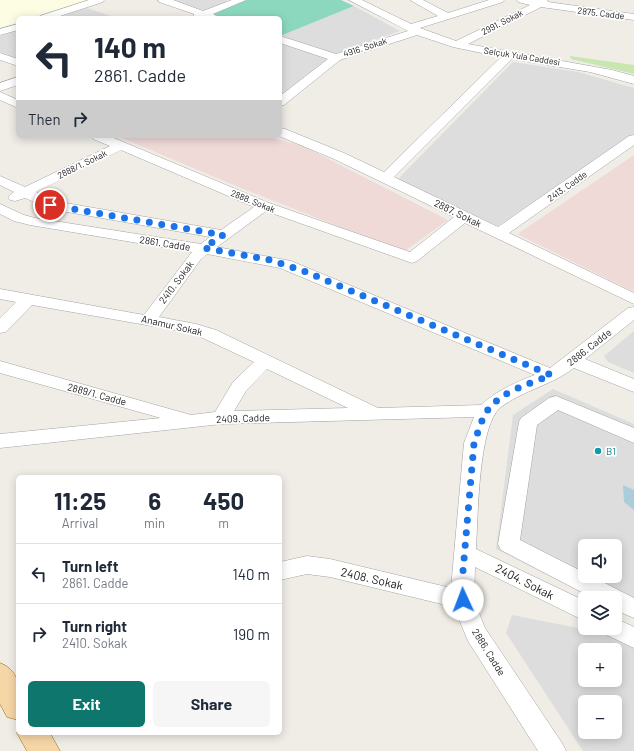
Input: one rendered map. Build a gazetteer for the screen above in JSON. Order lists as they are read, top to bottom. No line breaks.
{"streets":{"street":["2875. Cadde","2991. Sokak","4916. Sokak","Selçuk Yula Caddesi","2888/1. Sokak","2413. Cadde","2888. Sokak","2887. Sokak","2861. Cadde","2410. Sokak","Anamur Sokak","2886. Cadde","2889/1. Cadde","2409. Cadde","2408. Sokak","2404. Sokak"]},"crossings":[["2875. Cadde","2991. Sokak"],["2991. Sokak","Selçuk Yula Caddesi"],["4916. Sokak","Selçuk Yula Caddesi"],["2888/1. Sokak","2888. Sokak"],["2888/1. Sokak","2861. Cadde"],["2413. Cadde","2887. Sokak"],["2888. Sokak","2887. Sokak"],["2888. Sokak","2410. Sokak"],["2861. Cadde","2410. Sokak"],["2861. Cadde","2886. Cadde"],["2410. Sokak","Anamur Sokak"],["Anamur Sokak","2409. Cadde"],["2886. Cadde","2409. Cadde"],["2886. Cadde","2408. Sokak"],["2886. Cadde","2404. Sokak"],["2889/1. Cadde","2409. Cadde"]],"places":["B1"],"page":{"turn":["140 m","2861. Cadde"],"then":"Then","eta":["11:25","Arrival","6","min","450","m"],"map_buttons":["+","−"],"list":[{"name":"Turn left","note":"2861. Cadde","value":"140 m"},{"name":"Turn right","note":"2410. Sokak","value":"190 m"}],"buttons":["Exit","Share"]}}
